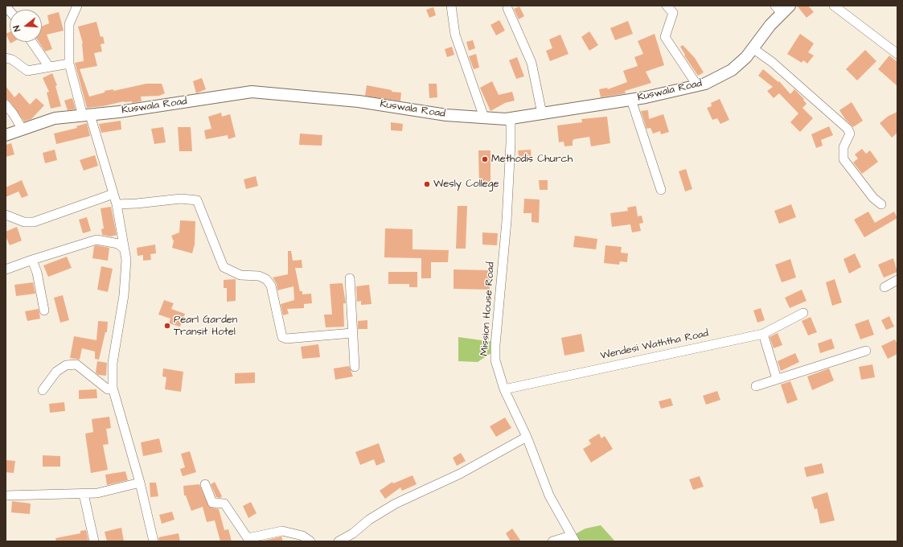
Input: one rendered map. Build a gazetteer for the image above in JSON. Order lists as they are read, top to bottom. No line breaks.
{"streets":{"street":["Kuswala Road","Mission House Road","Wendesi Waththa Road"]},"crossings":[["Kuswala Road","Mission House Road"],["Mission House Road","Wendesi Waththa Road"]],"places":["Methodis Church","Wesly College","Pearl Garden Transit Hotel"],"north":"left"}
